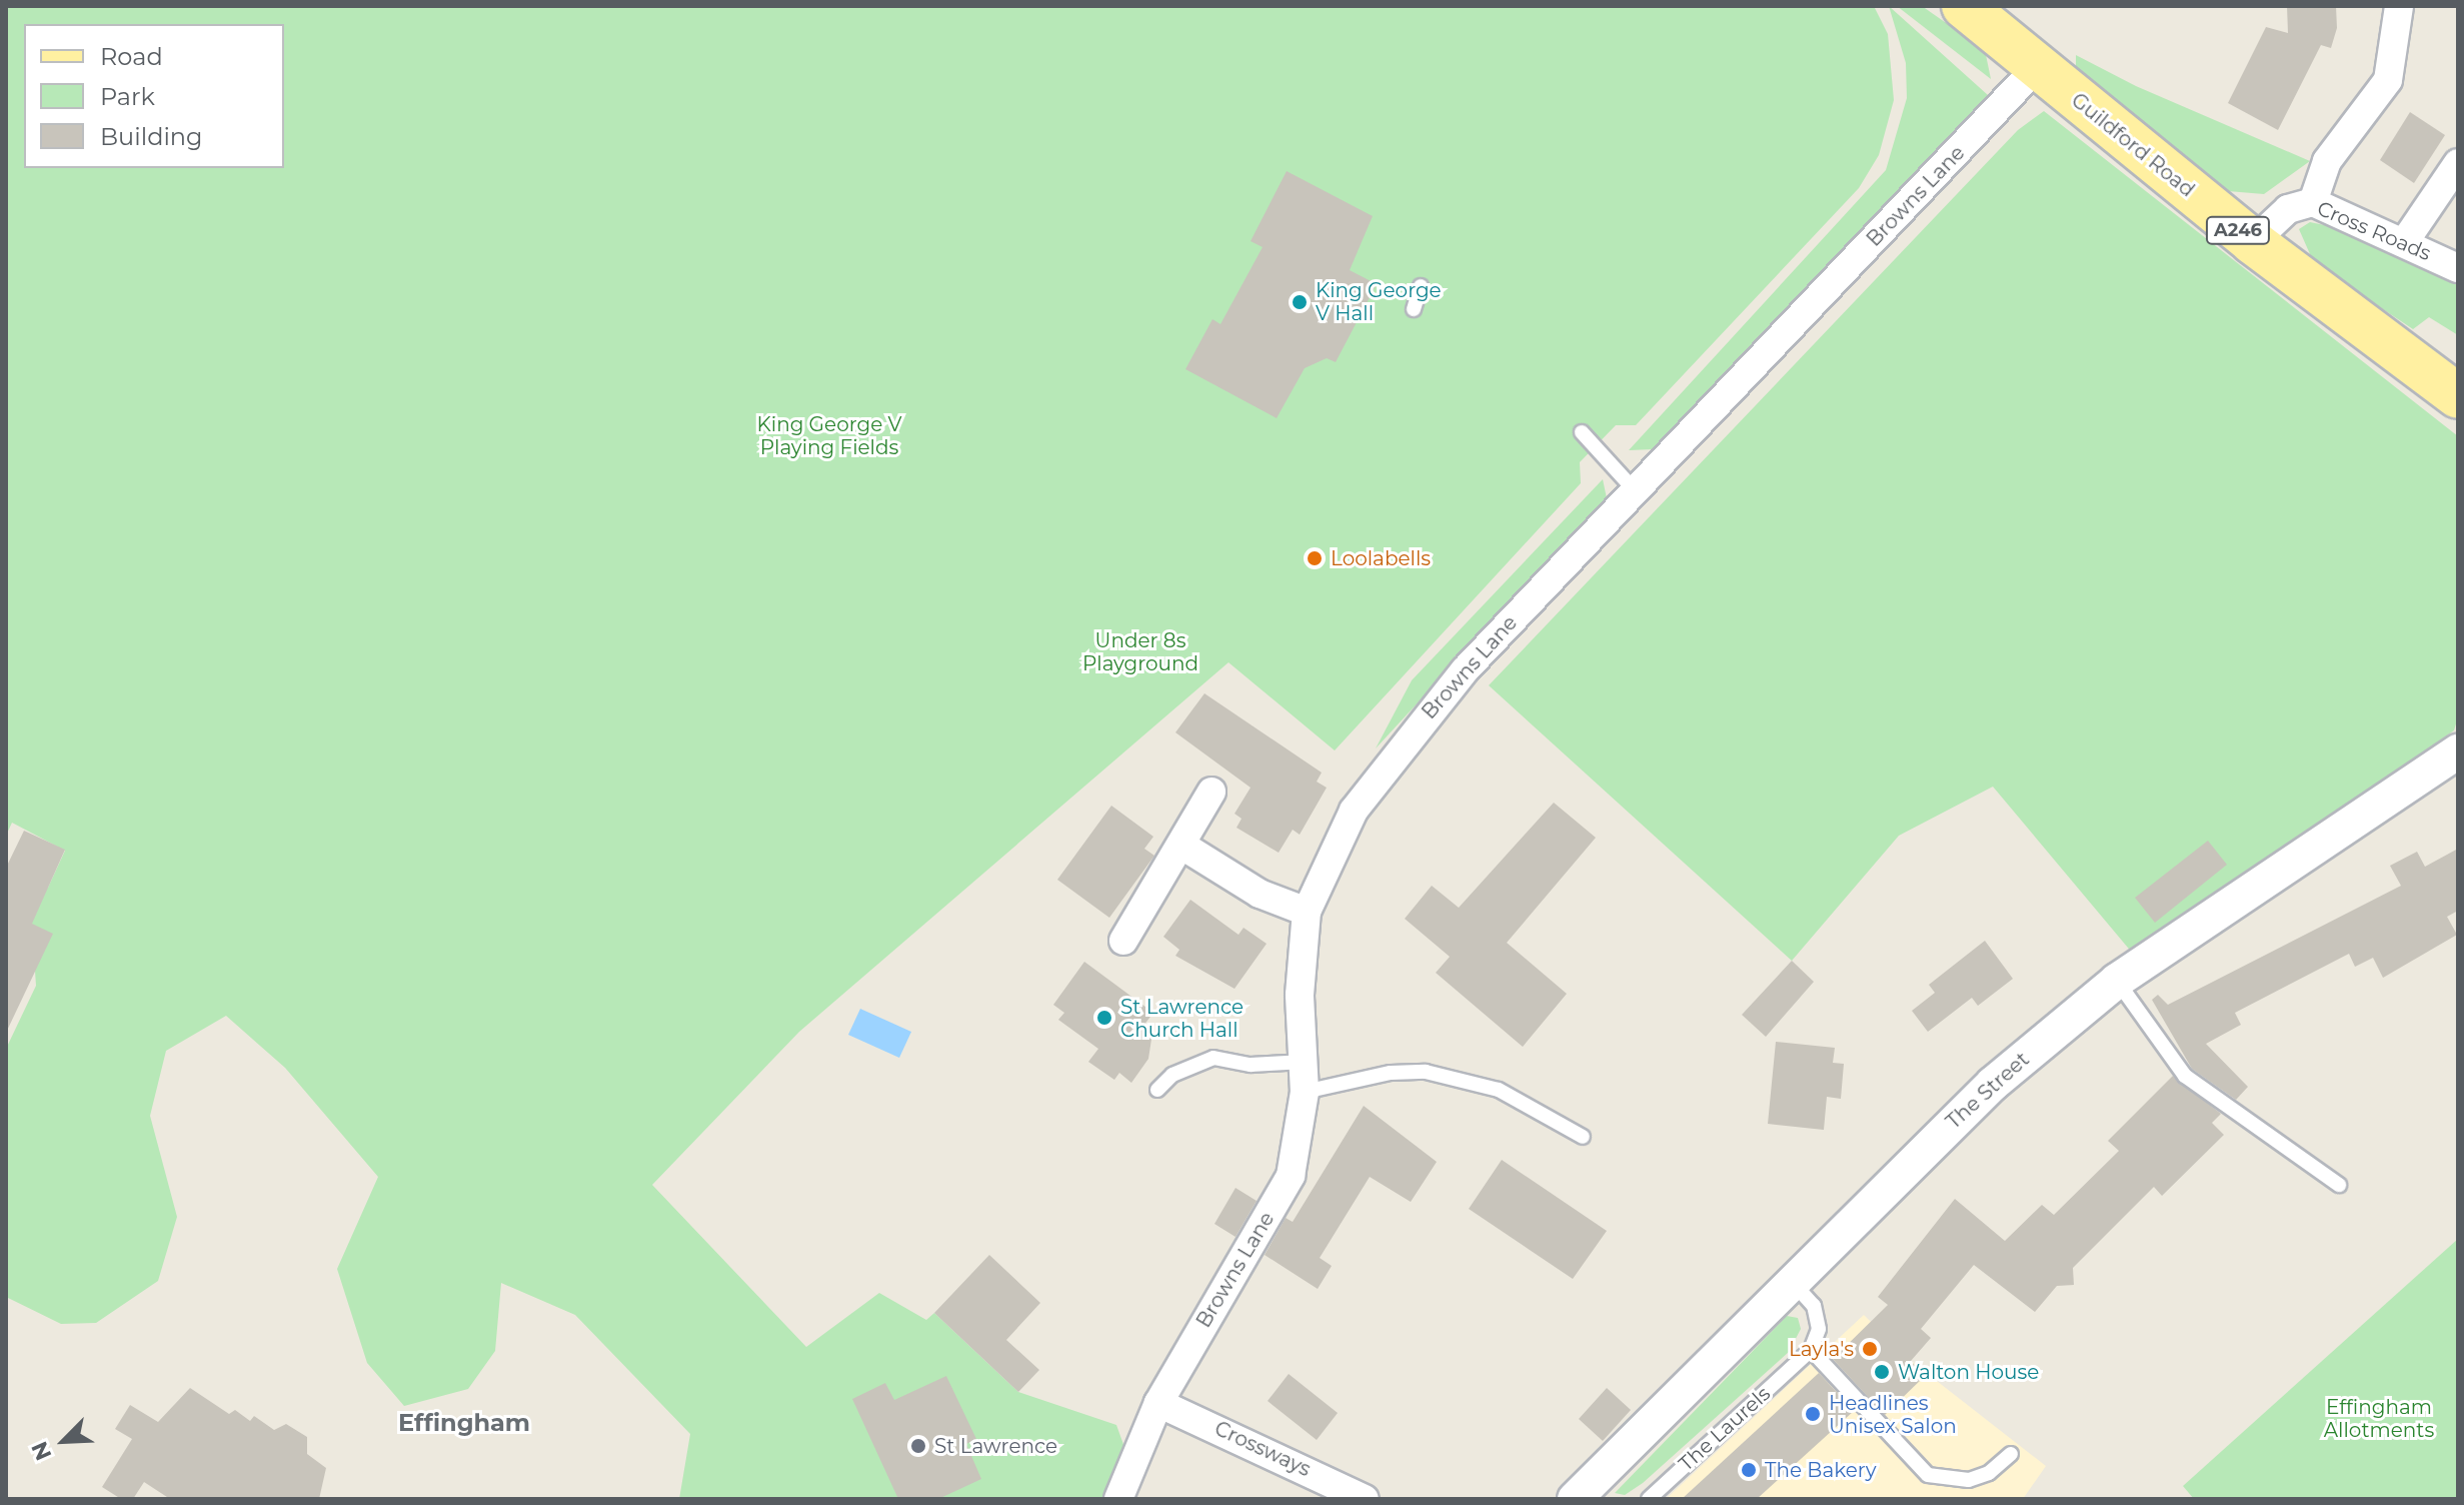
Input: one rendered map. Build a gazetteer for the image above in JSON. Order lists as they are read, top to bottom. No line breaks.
{"streets":{"main road":["Guildford Road","A246"],"street":["Browns Lane","Cross Roads","The Street","Crossways"],"lane":["The Laurels"]},"crossings":[["Guildford Road","Browns Lane"],["Guildford Road","Cross Roads"],["Browns Lane","Crossways"]],"districts":["Effingham"],"parks":["King George V Playing Fields","Under 8s Playground","Effingham Allotments"],"places":["King George V Hall","Loolabells","St Lawrence Church Hall","Layla's","Walton House","Headlines Unisex Salon","St Lawrence","The Bakery"],"legend":["Road","Park","Building"],"north":"bottom left"}
